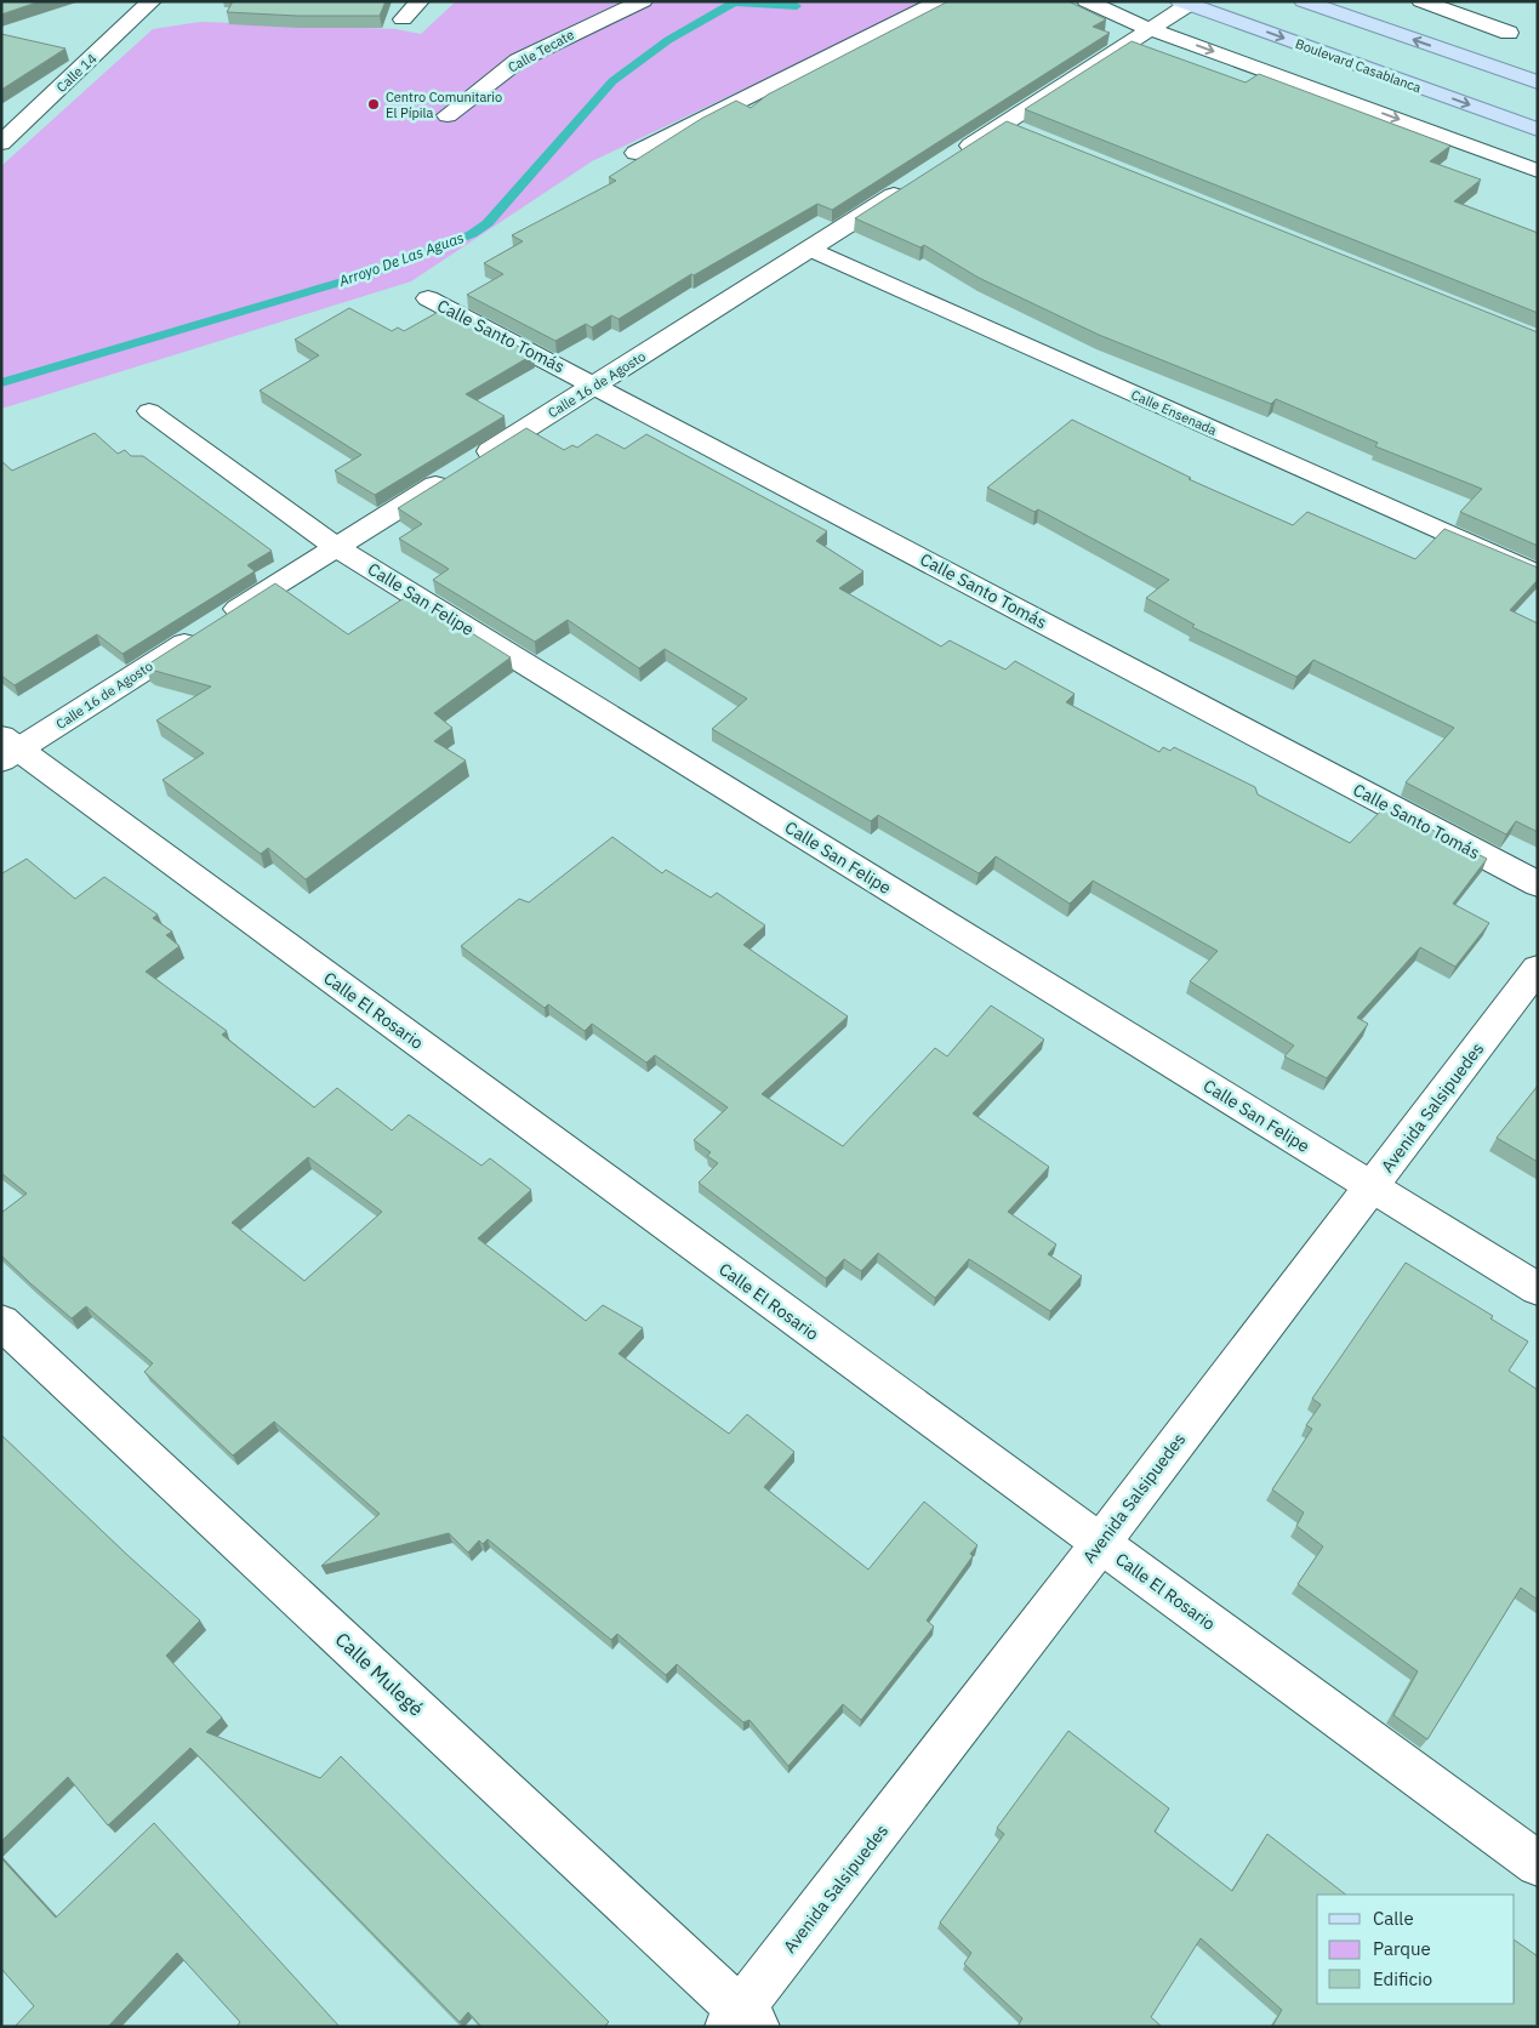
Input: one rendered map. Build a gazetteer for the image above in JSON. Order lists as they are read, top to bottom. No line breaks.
{"streets":{"main road":["Boulevard Casablanca"],"street":["Calle Tecate","Calle 14","Calle Santo Tomás","Calle 16 de Agosto","Calle Ensenada","Calle San Felipe","Calle El Rosario","Avenida Salsipuedes","Calle Mulegé"]},"crossings":[["Calle Santo Tomás","Calle 16 de Agosto"],["Calle 16 de Agosto","Calle Ensenada"],["Calle 16 de Agosto","Calle San Felipe"],["Calle 16 de Agosto","Calle El Rosario"],["Calle San Felipe","Avenida Salsipuedes"],["Calle El Rosario","Avenida Salsipuedes"],["Avenida Salsipuedes","Calle Mulegé"]],"water":["Arroyo De Las Aguas"],"places":["Centro Comunitario El Pípila"],"legend":["Calle","Parque","Edificio"]}
